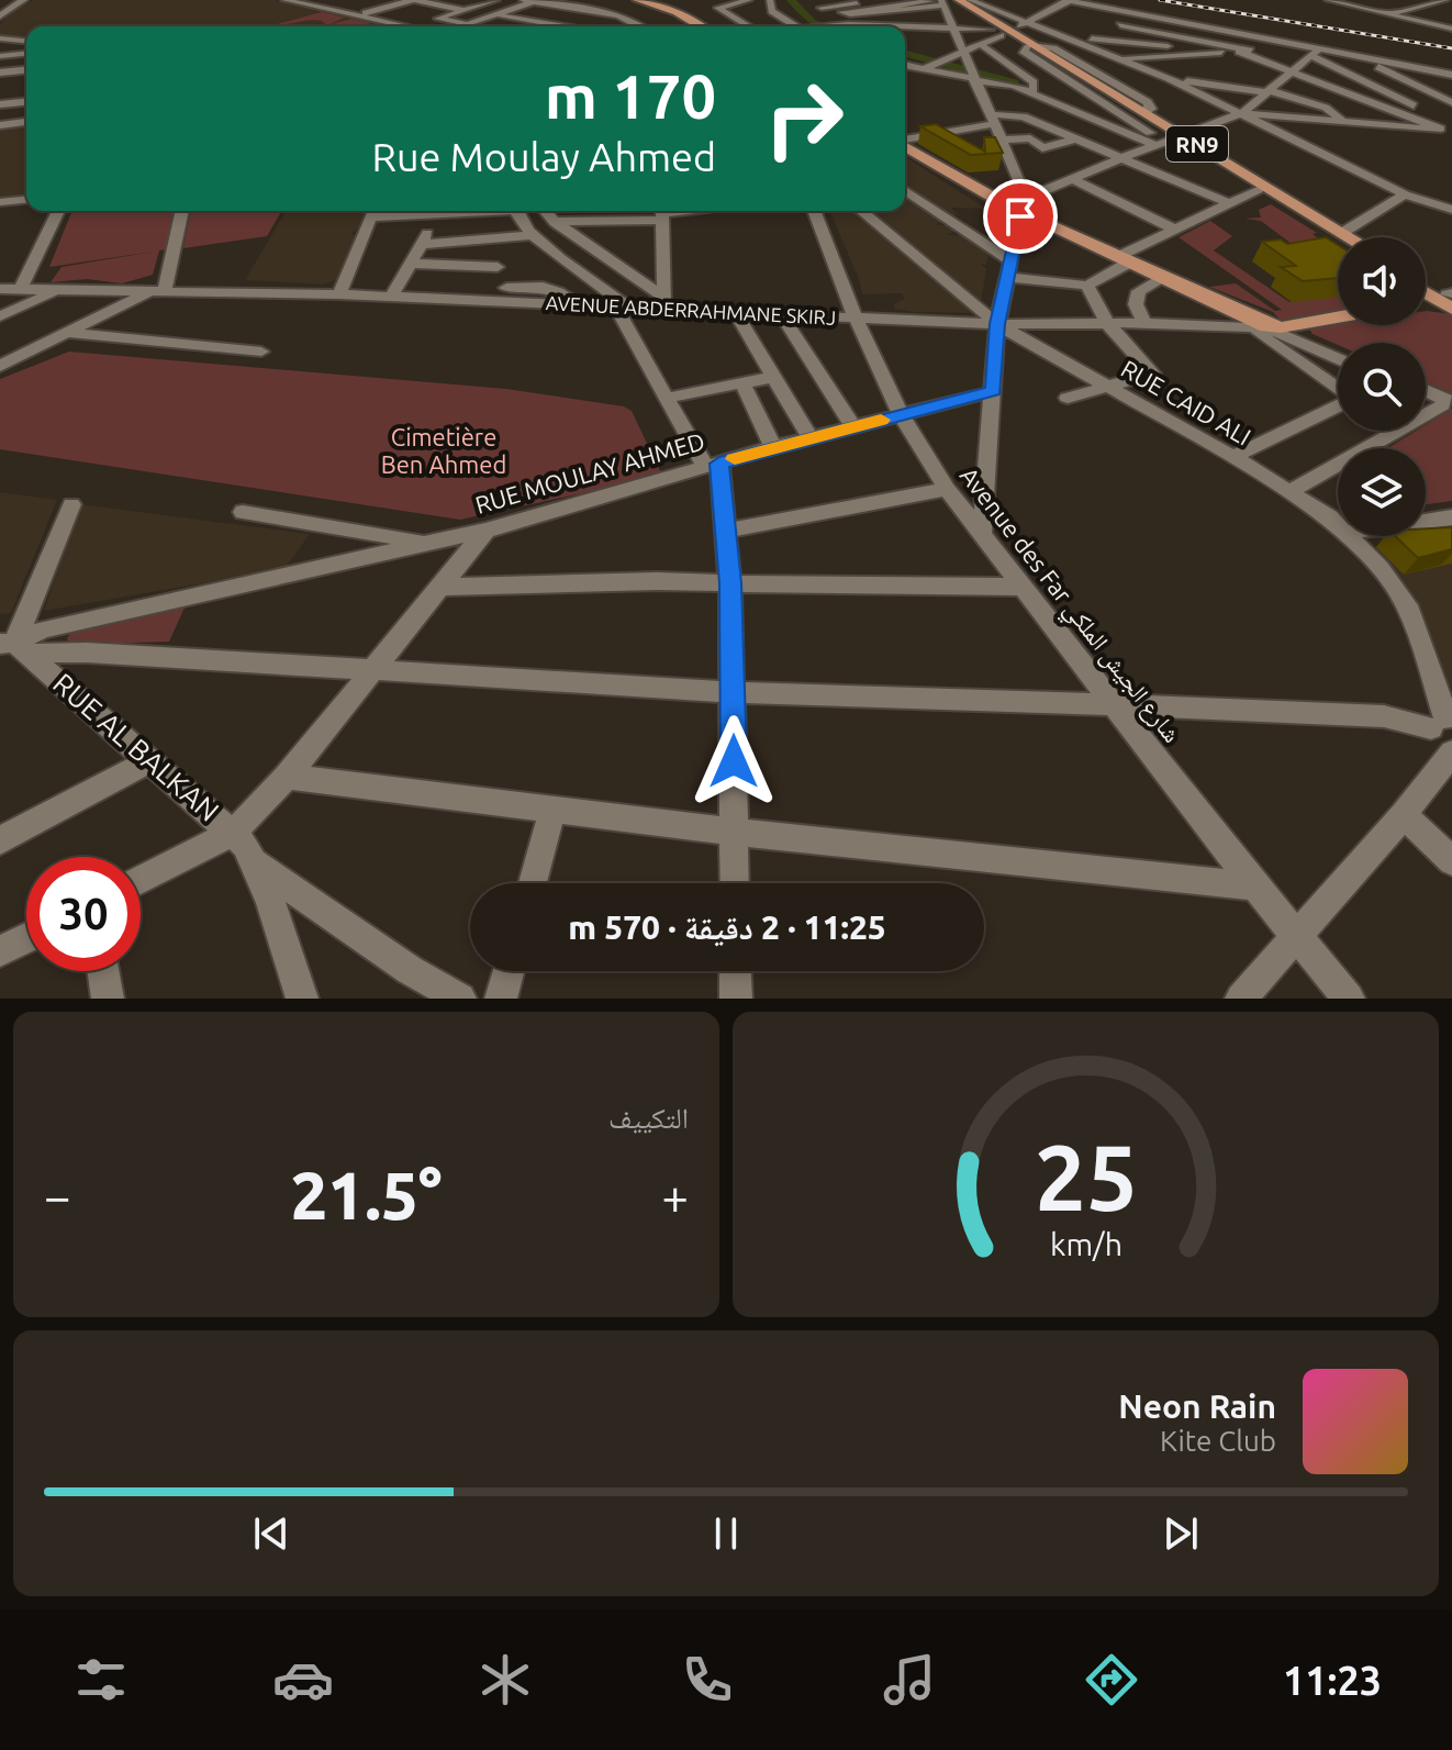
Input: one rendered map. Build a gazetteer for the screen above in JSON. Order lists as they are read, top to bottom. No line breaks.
{"streets":{"main road":["RN9","AVENUE ABDERRAHMANE SKIRJ"],"street":["RUE CAID ALI","RUE MOULAY AHMED","Avenue des Far شارع الجيش الملكي","RUE AL BALKAN"]},"crossings":[["AVENUE ABDERRAHMANE SKIRJ","RUE CAID ALI"],["AVENUE ABDERRAHMANE SKIRJ","Avenue des Far شارع الجيش الملكي"],["RUE MOULAY AHMED","Avenue des Far شارع الجيش الملكي"],["RUE MOULAY AHMED","RUE AL BALKAN"]],"parks":["Cimetière Ben Ahmed"],"page":{"turn":["170 m","Rue Moulay Ahmed"],"limit":"30","trip":"11:25 · 2 دقيقة · 570 m","tile":"التكييف","heat":["−","21.5°","+"],"song":["Neon Rain","Kite Club"],"tabs":"11:23","gauge":["25","km/h"]}}
